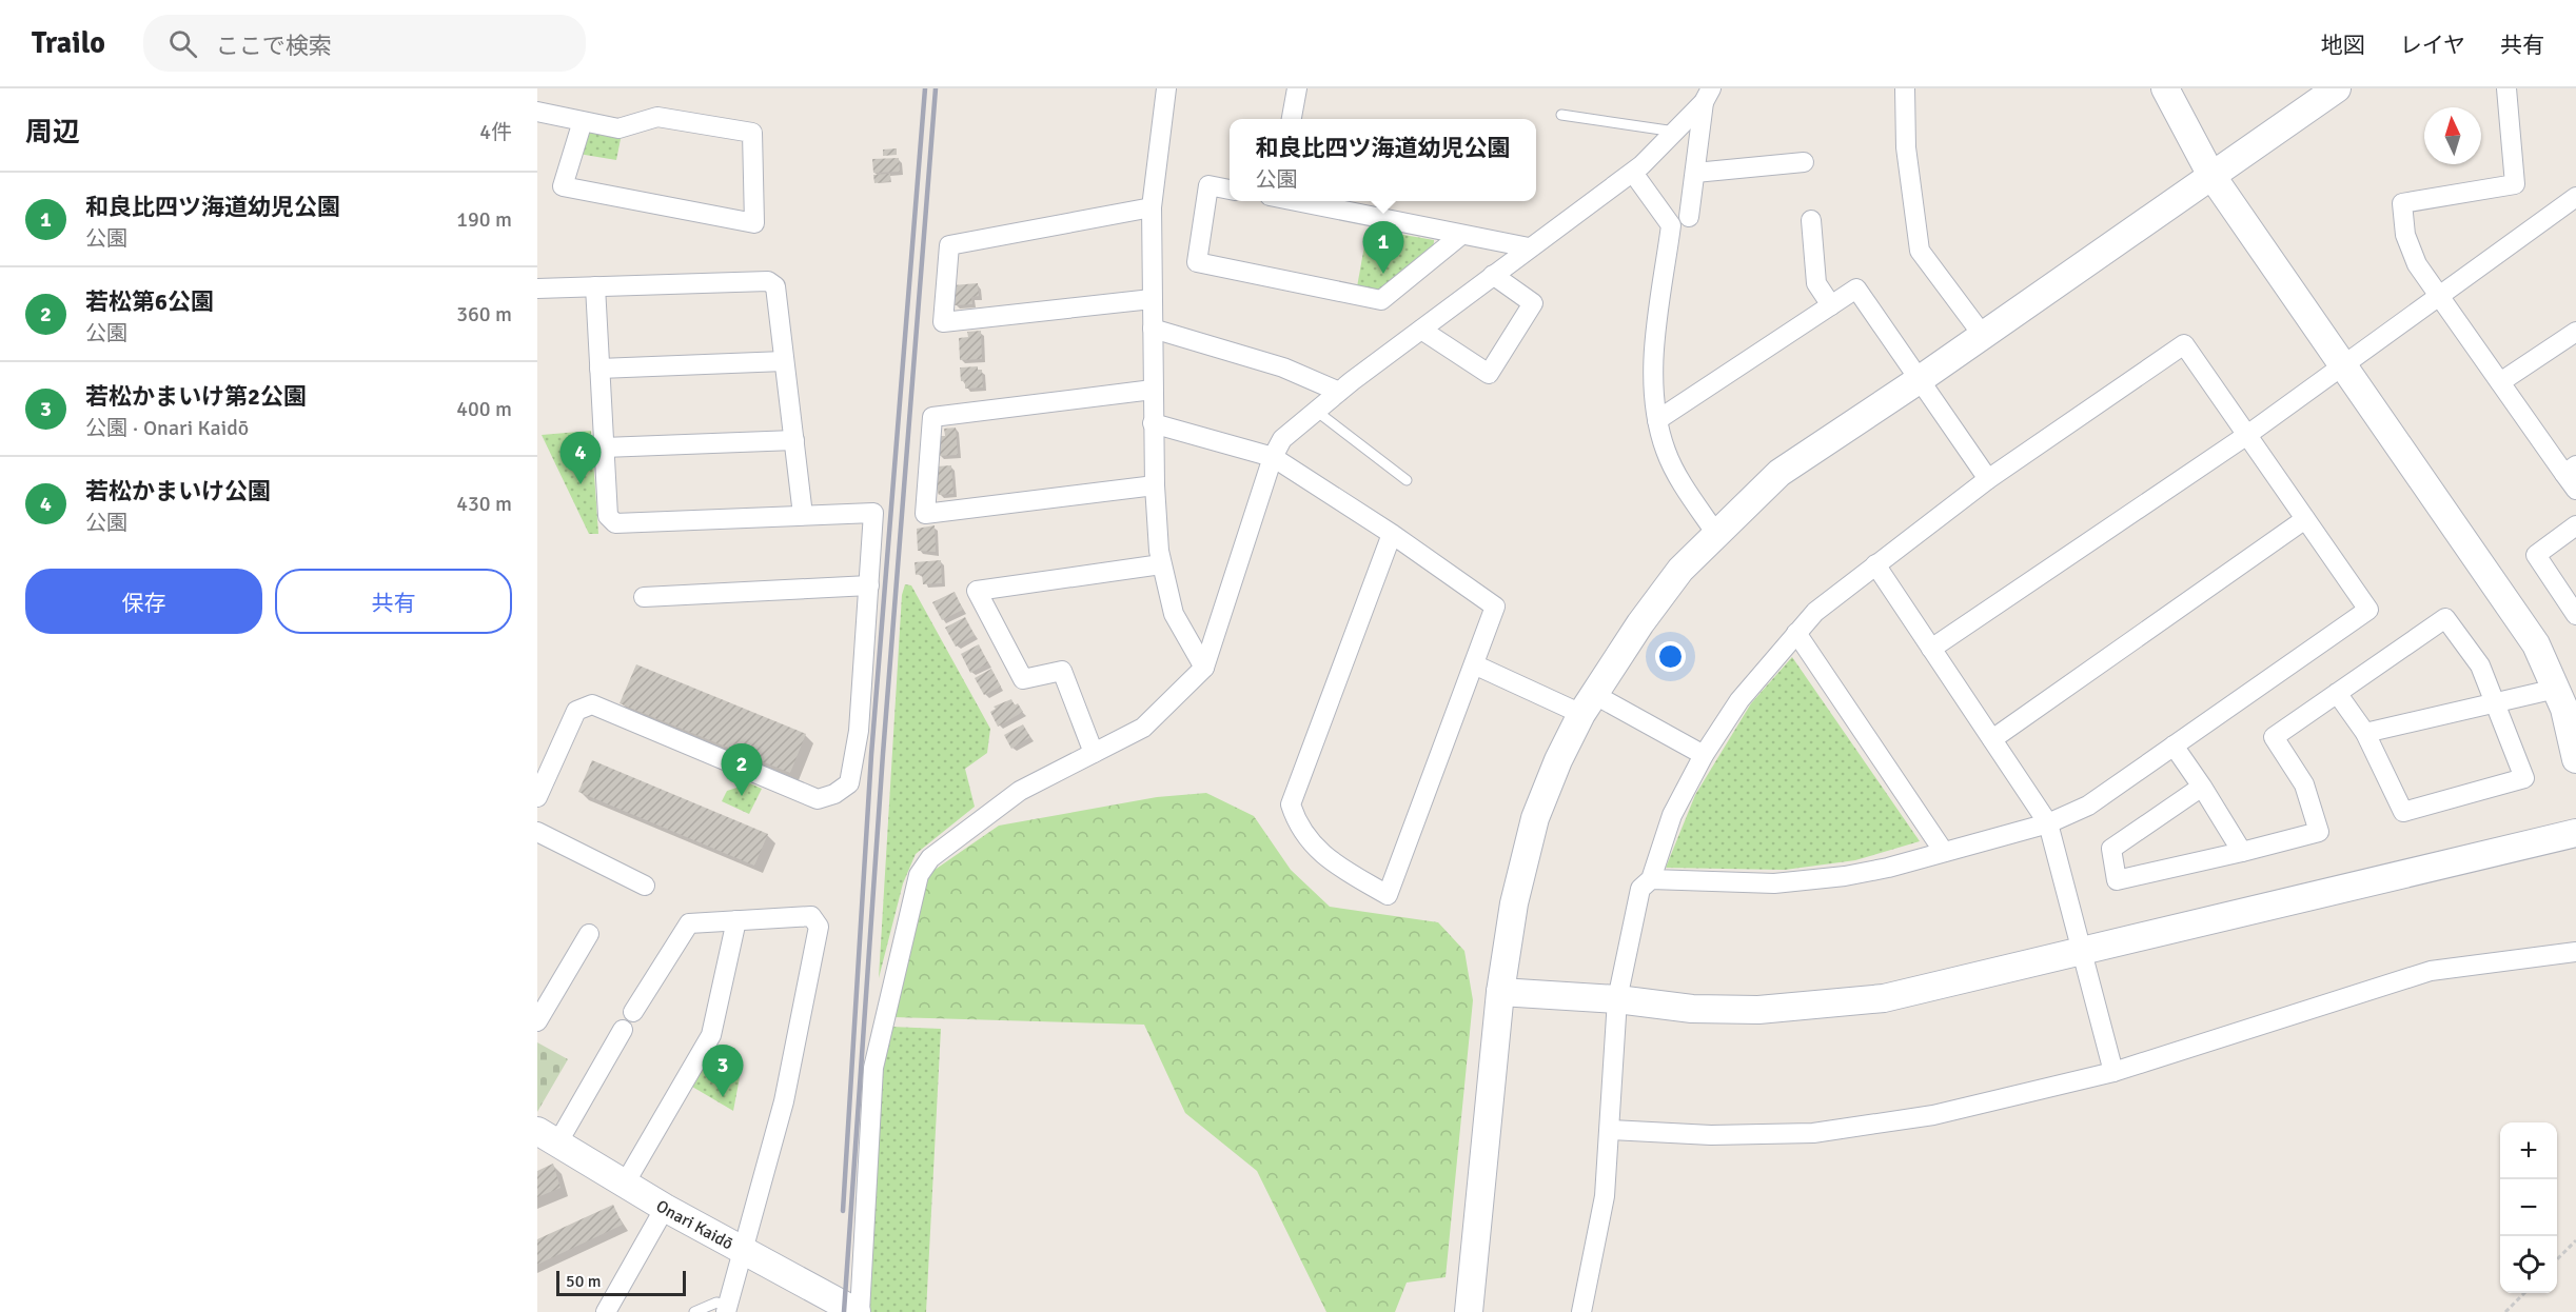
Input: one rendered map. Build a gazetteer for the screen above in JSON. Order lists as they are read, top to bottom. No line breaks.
{"streets":{"street":["Onari Kaidō"]},"scale_bar":"50 m","north":"top","page":{"header":"Trailo","search":"ここで検索","nav":["地図","レイヤ","共有"],"heading":["周辺","4件"],"popup":["和良比四ツ海道幼児公園","公園"],"list":[{"mark":"1","name":"和良比四ツ海道幼児公園","note":"公園","value":"190 m"},{"mark":"2","name":"若松第6公園","note":"公園","value":"360 m"},{"mark":"3","name":"若松かまいけ第2公園","note":"公園 · Onari Kaidō","value":"400 m"},{"mark":"4","name":"若松かまいけ公園","note":"公園","value":"430 m"}],"pins":["1","4","2","3"],"buttons":["保存","共有"],"map_buttons":["+","−"],"scale":"50 m"}}
